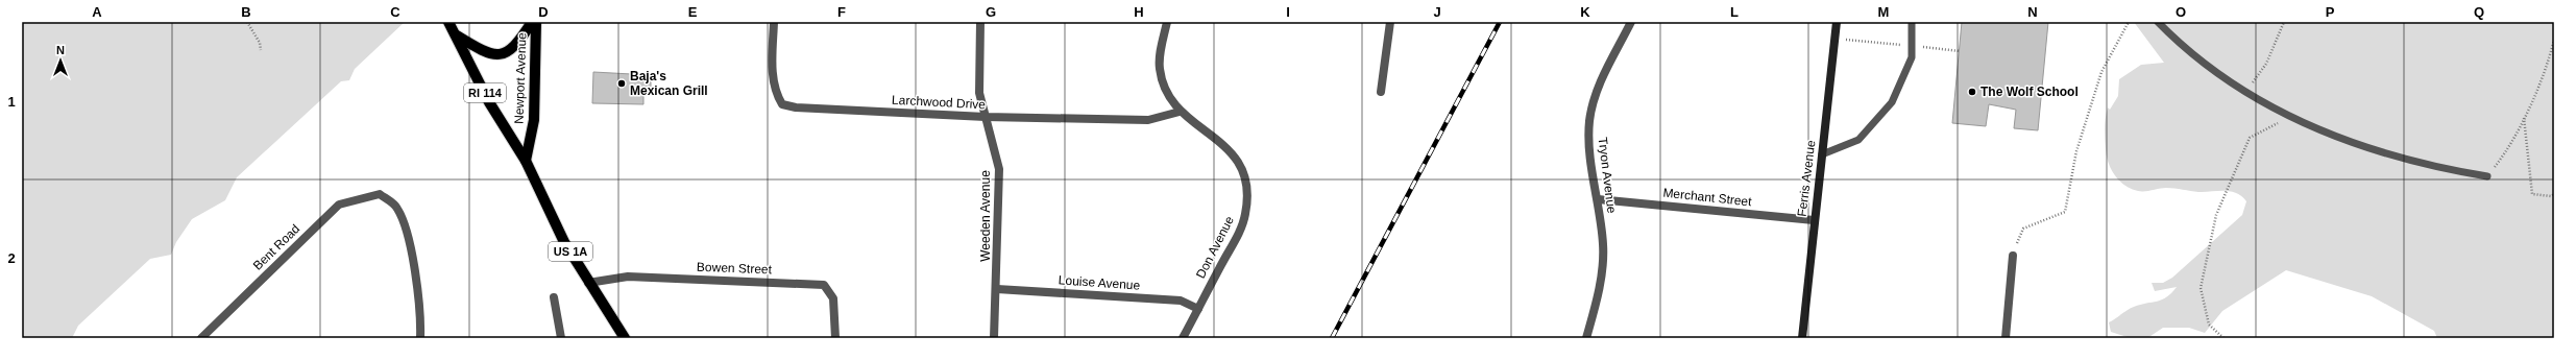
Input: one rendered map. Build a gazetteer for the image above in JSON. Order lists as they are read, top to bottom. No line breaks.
{"streets":{"main road":["Newport Avenue","RI 114","US 1A"],"street":["Larchwood Drive","Tryon Avenue","Ferris Avenue","Merchant Street","Weeden Avenue","Bent Road","Don Avenue","Bowen Street","Louise Avenue"]},"crossings":[["Newport Avenue","RI 114"],["Newport Avenue","US 1A"],["RI 114","US 1A"],["Larchwood Drive","Weeden Avenue"],["Larchwood Drive","Don Avenue"],["Tryon Avenue","Merchant Street"],["Ferris Avenue","Merchant Street"],["Weeden Avenue","Louise Avenue"],["Don Avenue","Louise Avenue"],["US 1A","Bowen Street"]],"places":["Baja's Mexican Grill","The Wolf School"],"north":"top","grid":{"columns":["A","B","C","D","E","F","G","H","I","J","K","L","M","N","O","P","Q"],"rows":["1","2"]}}
